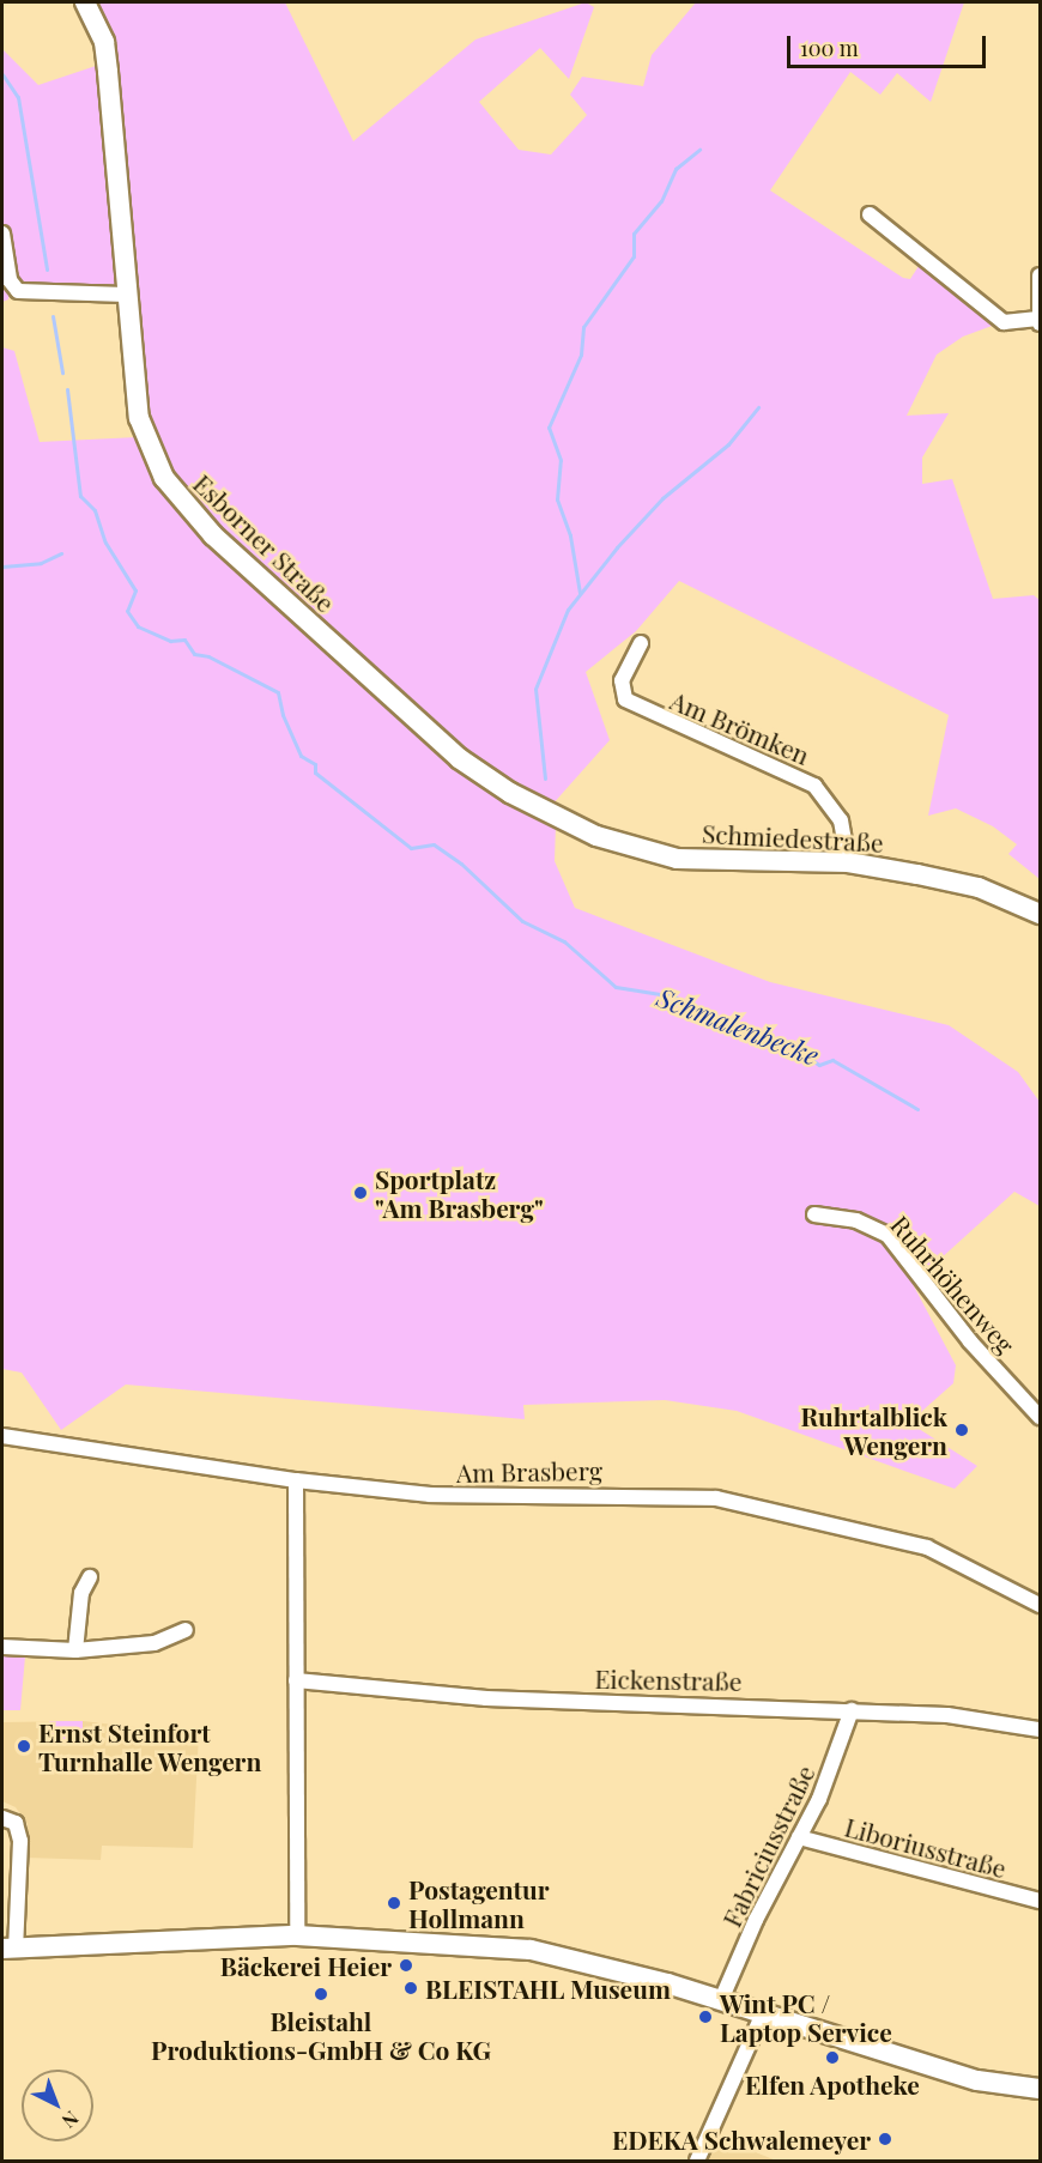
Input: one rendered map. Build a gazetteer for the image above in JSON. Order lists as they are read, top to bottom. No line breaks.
{"streets":{"main road":["Esborner Straße","Schmiedestraße"],"street":["Am Brömken","Ruhrhöhenweg","Am Brasberg","Eickenstraße","Fabriciusstraße","Liboriusstraße"]},"crossings":[["Esborner Straße","Schmiedestraße"],["Am Brömken","Schmiedestraße"],["Eickenstraße","Fabriciusstraße"],["Fabriciusstraße","Liboriusstraße"]],"water":["Schmalenbecke"],"places":["Sportplatz \"Am Brasberg\"","Ruhrtalblick Wengern","Ernst Steinfort Turnhalle Wengern","Postagentur Hollmann","Bäckerei Heier","BLEISTAHL Museum","Bleistahl Produktions-GmbH & Co KG","Wint PC / Laptop Service","Elfen Apotheke","EDEKA Schwalemeyer"],"scale_bar":"100 m","north":"bottom right"}
